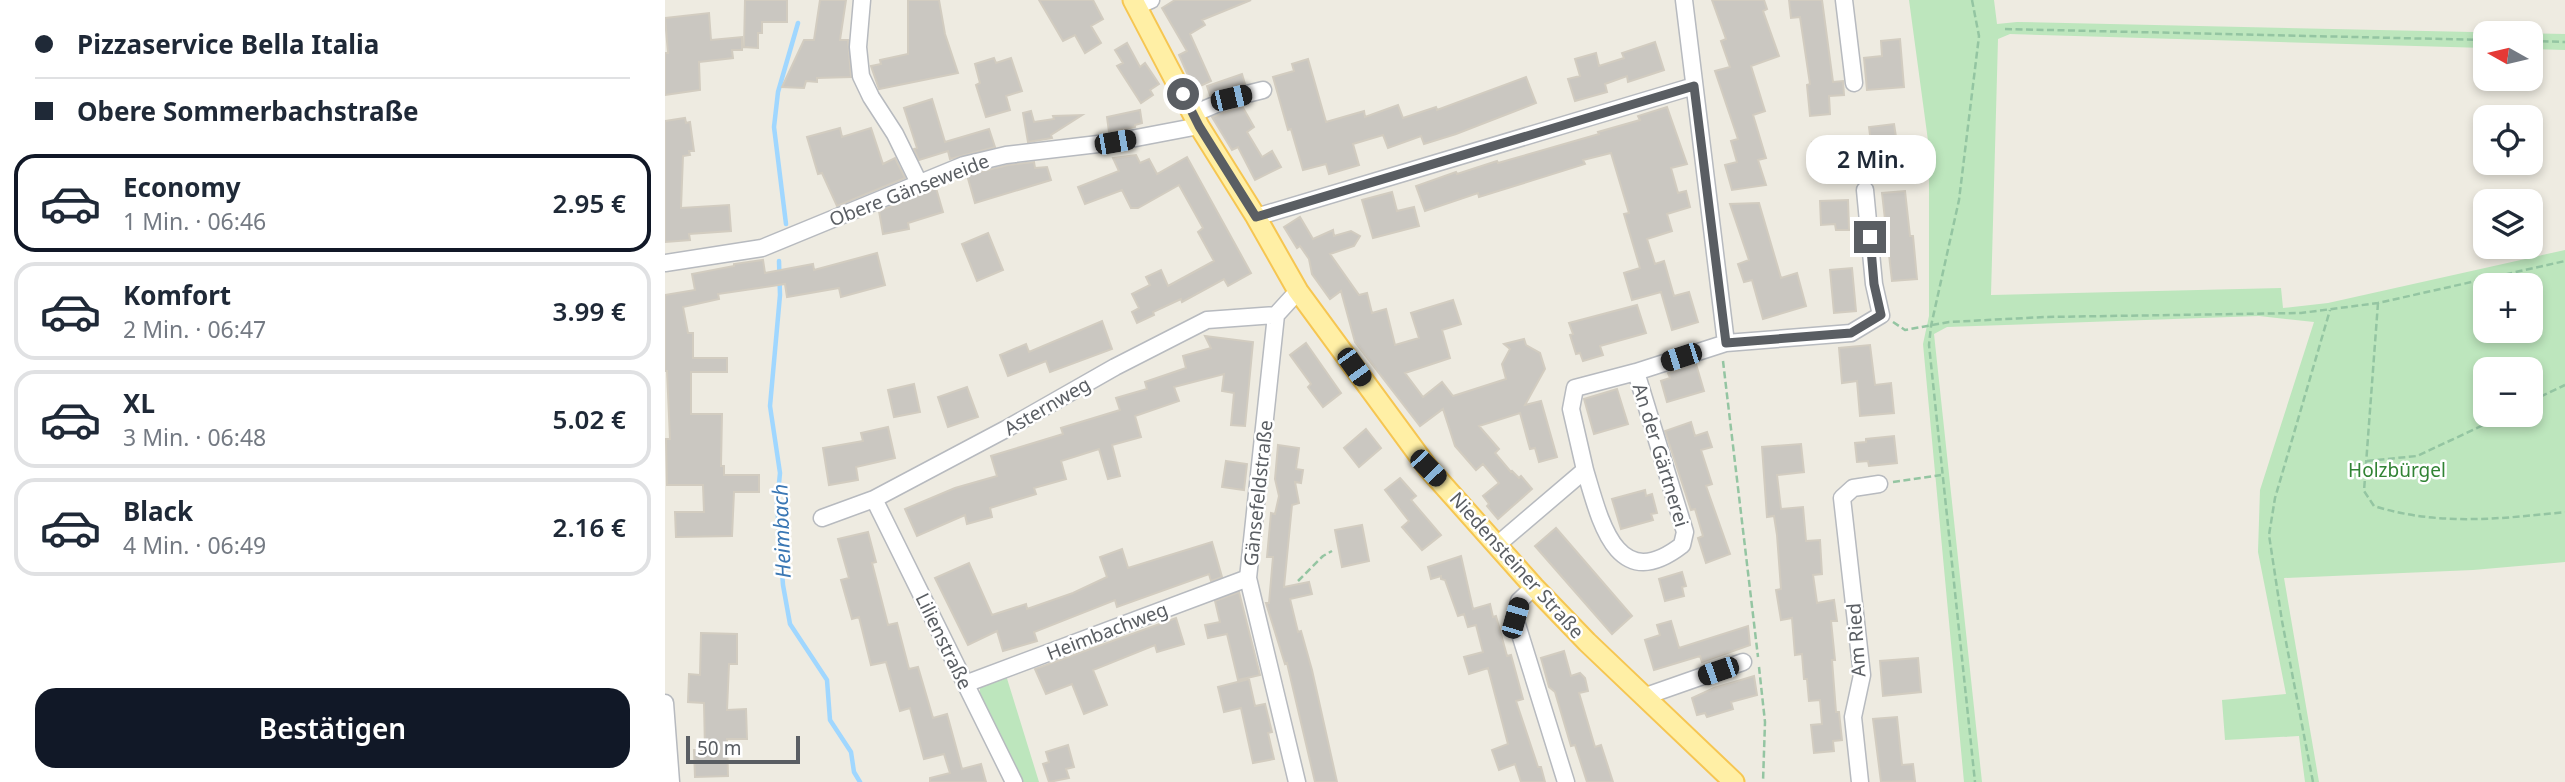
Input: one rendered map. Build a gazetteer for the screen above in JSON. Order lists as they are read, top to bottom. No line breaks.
{"streets":{"main road":["Niedensteiner Straße"],"street":["Obere Gänseweide","Asternweg","An der Gärtnerei","Gänsefeldstraße","Heimbachweg","Am Ried","Lilienstraße"]},"crossings":[["Obere Gänseweide","Niedensteiner Straße"],["Asternweg","Gänsefeldstraße"],["Asternweg","Lilienstraße"],["Gänsefeldstraße","Heimbachweg"],["Heimbachweg","Lilienstraße"]],"water":["Heimbach"],"parks":["Holzbürgel"],"scale_bar":"50 m","north":"left","page":{"banner":["Pizzaservice Bella Italia","Obere Sommerbachstraße"],"map_buttons":["+","−"],"bubble":"2 Min.","list":[{"name":"Economy","note":"1 Min. · 06:46","value":"2.95 €"},{"name":"Komfort","note":"2 Min. · 06:47","value":"3.99 €"},{"name":"XL","note":"3 Min. · 06:48","value":"5.02 €"},{"name":"Black","note":"4 Min. · 06:49","value":"2.16 €"}],"buttons":"Bestätigen","scale":"50 m"}}
